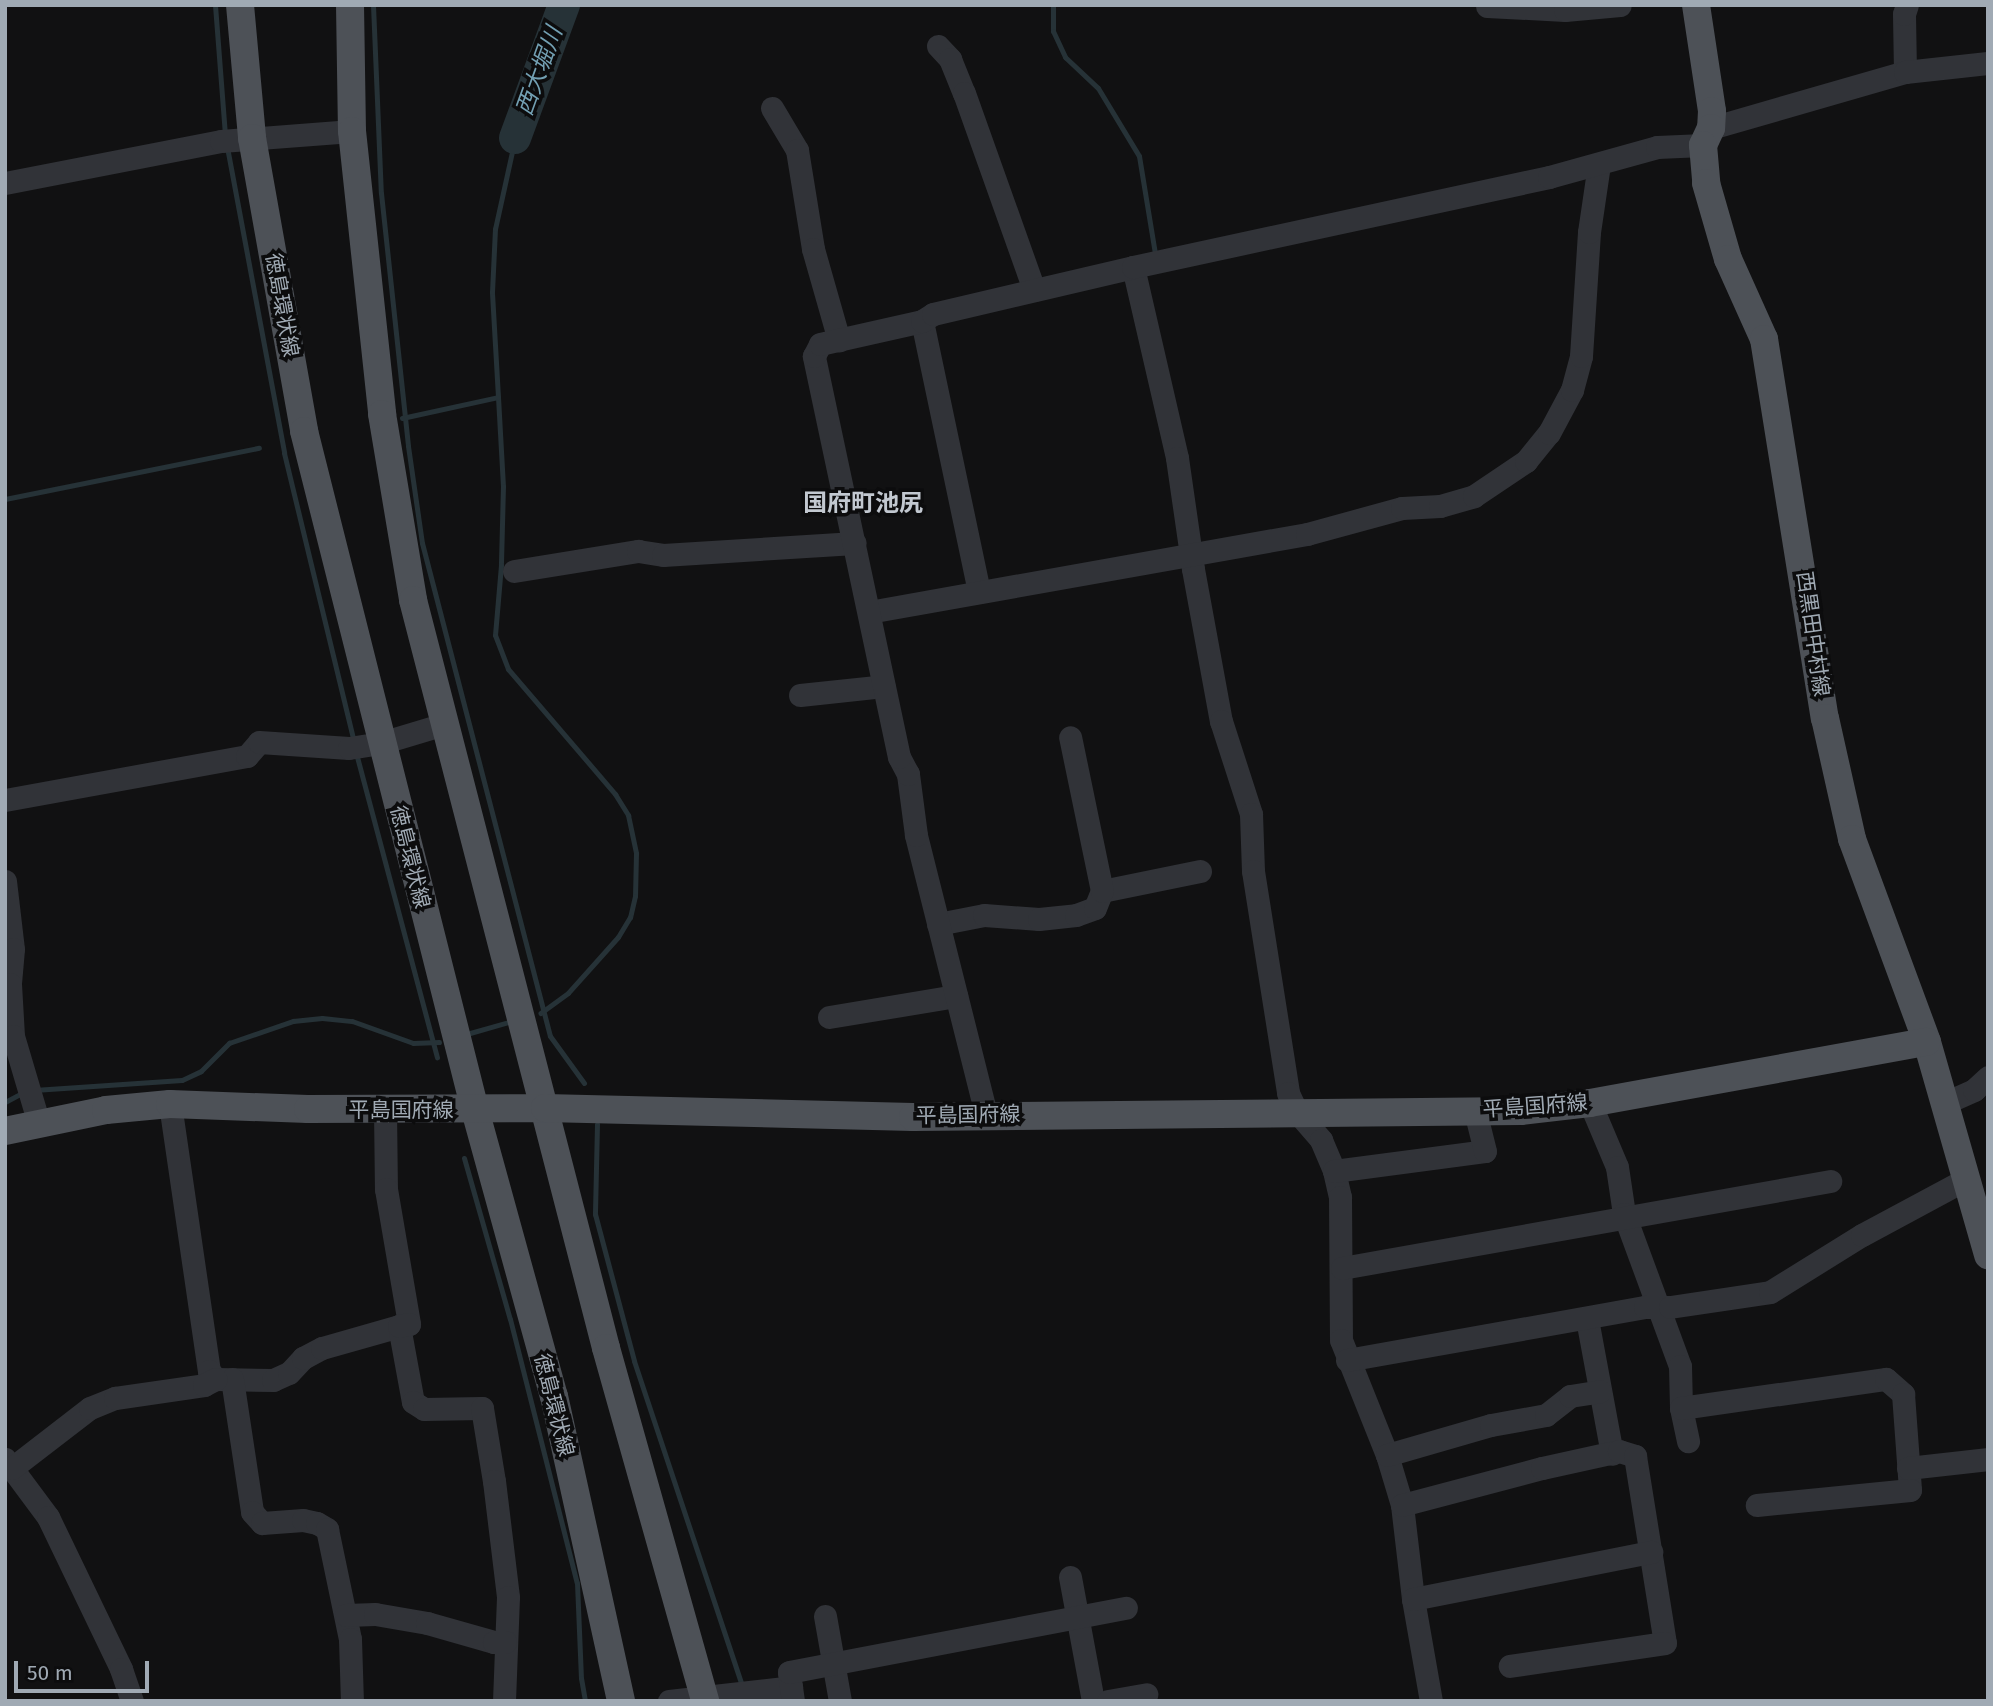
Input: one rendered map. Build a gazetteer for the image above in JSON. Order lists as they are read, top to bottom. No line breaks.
{"streets":{"main road":["徳島環状線","西黒田中村線","平島国府線"]},"crossings":[["徳島環状線","平島国府線"],["西黒田中村線","平島国府線"]],"districts":["国府町池尻"],"water":["西大堀川"],"scale_bar":"50 m"}
